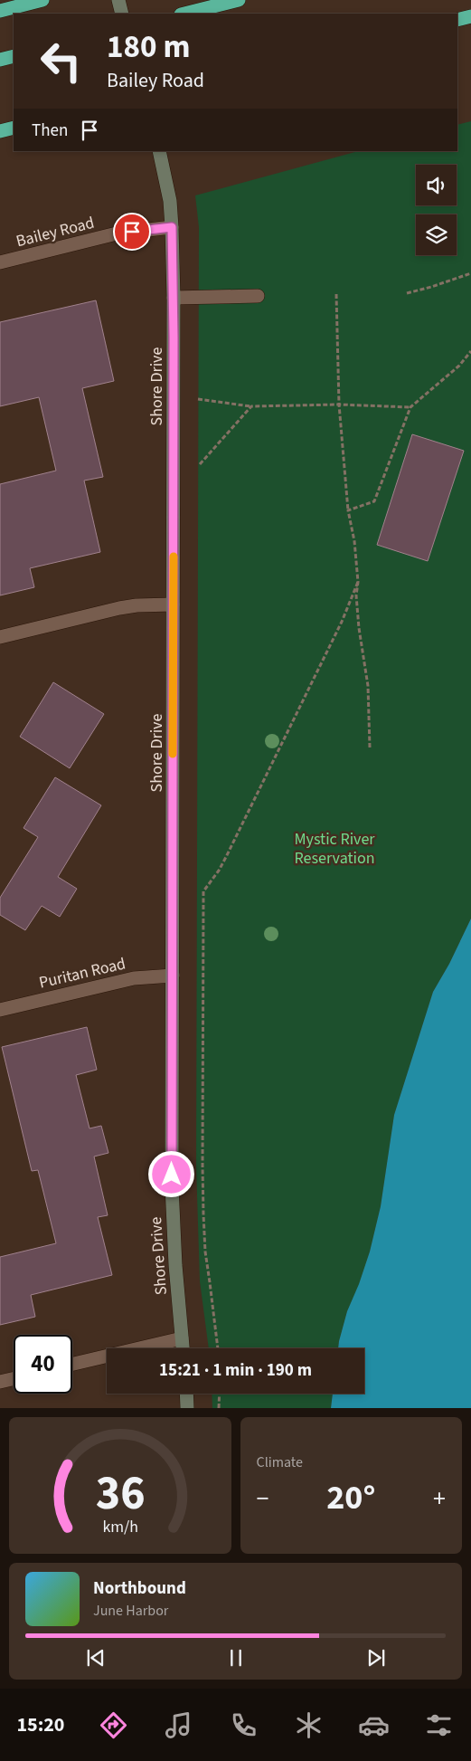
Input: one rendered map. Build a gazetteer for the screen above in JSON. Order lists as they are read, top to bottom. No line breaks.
{"streets":{"street":["Bailey Road","Shore Drive","Puritan Road"]},"crossings":[["Bailey Road","Shore Drive"],["Shore Drive","Puritan Road"]],"parks":["Mystic River Reservation"],"page":{"turn":["180 m","Bailey Road"],"then":"Then","limit":"40","trip":"15:21 · 1 min · 190 m","tile":"Climate","heat":["−","20°","+"],"song":["Northbound","June Harbor"],"tabs":"15:20","gauge":["36","km/h"]}}
